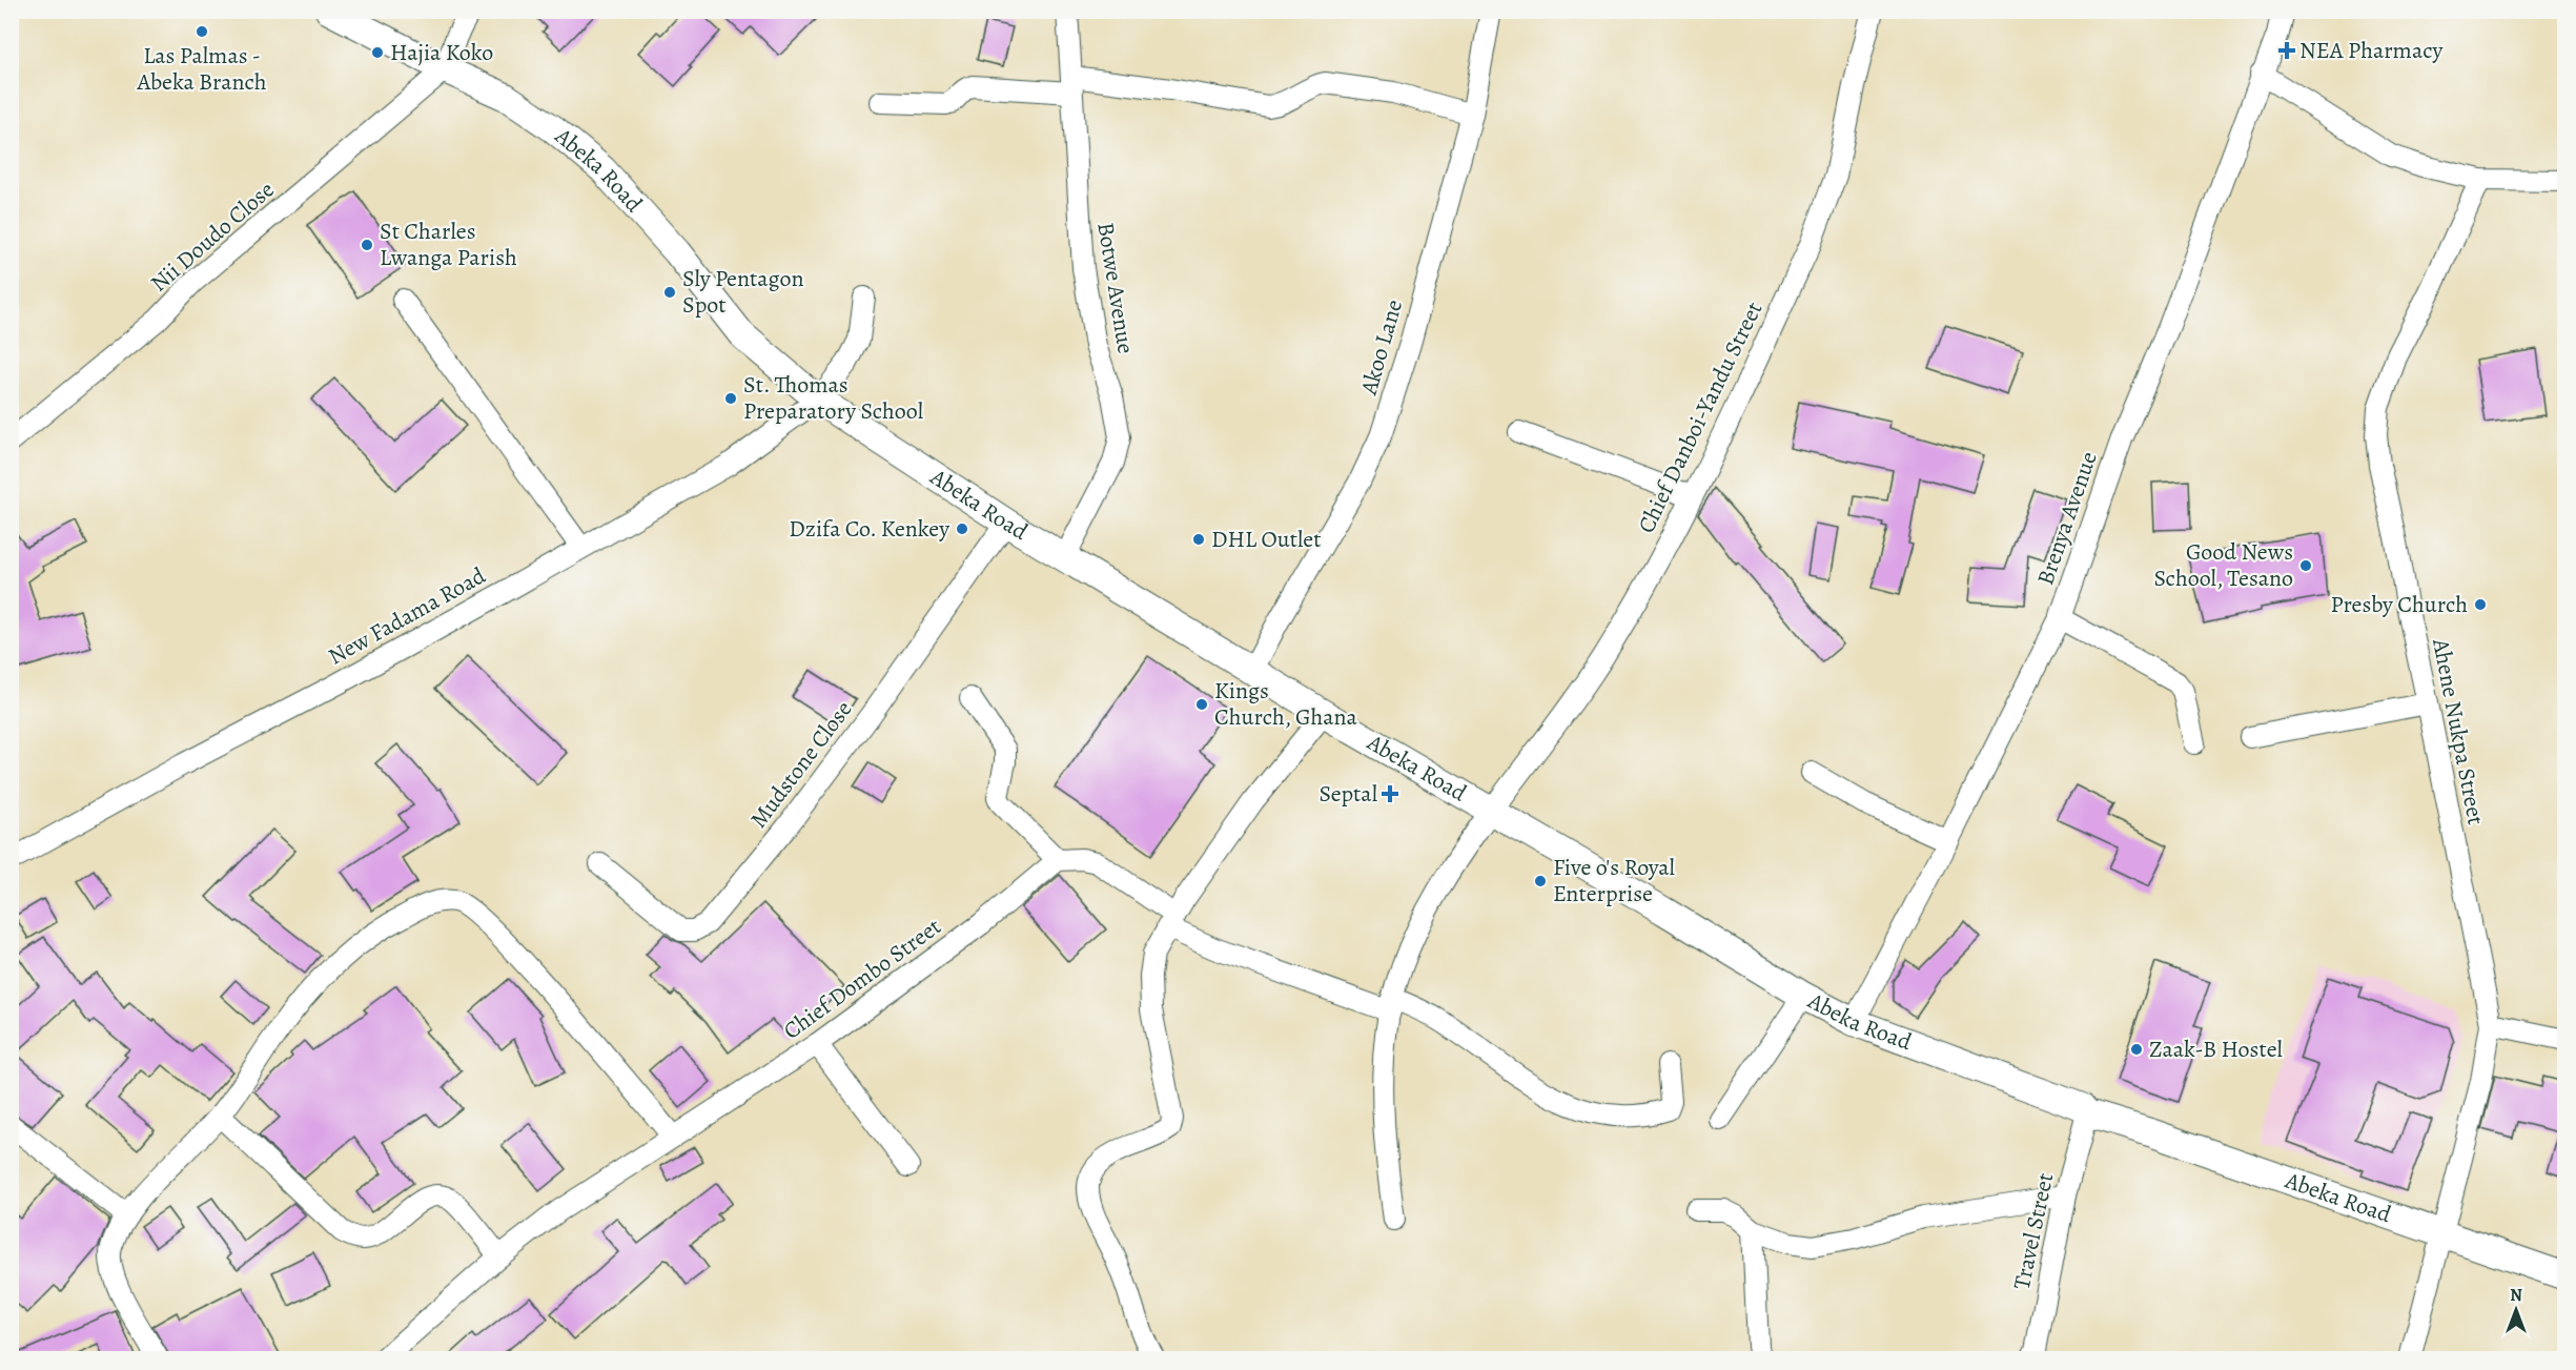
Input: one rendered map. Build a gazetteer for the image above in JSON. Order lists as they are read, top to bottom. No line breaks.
{"streets":{"street":["Abeka Road","Nii Doudo Close","Botwe Avenue","Akoo Lane","Chief Danboi-Yandu Street","Brenya Avenue","New Fadama Road","Ahene Nukpa Street","Mudstone Close","Chief Dombo Street","Travel Street"]},"crossings":[["Abeka Road","Nii Doudo Close"],["Abeka Road","Botwe Avenue"],["Abeka Road","Akoo Lane"],["Abeka Road","Chief Danboi-Yandu Street"],["Abeka Road","Brenya Avenue"],["Abeka Road","New Fadama Road"],["Abeka Road","Ahene Nukpa Street"],["Abeka Road","Mudstone Close"],["Abeka Road","Travel Street"]],"places":{"other":["Las Palmas - Abeka Branch","Hajia Koko","St Charles Lwanga Parish","Sly Pentagon Spot","St. Thomas Preparatory School","Dzifa Co. Kenkey","DHL Outlet","Good News School, Tesano","Presby Church","Kings Church, Ghana","Five o's Royal Enterprise","Zaak-B Hostel"],"health":["NEA Pharmacy","Septal"]},"north":"top"}
